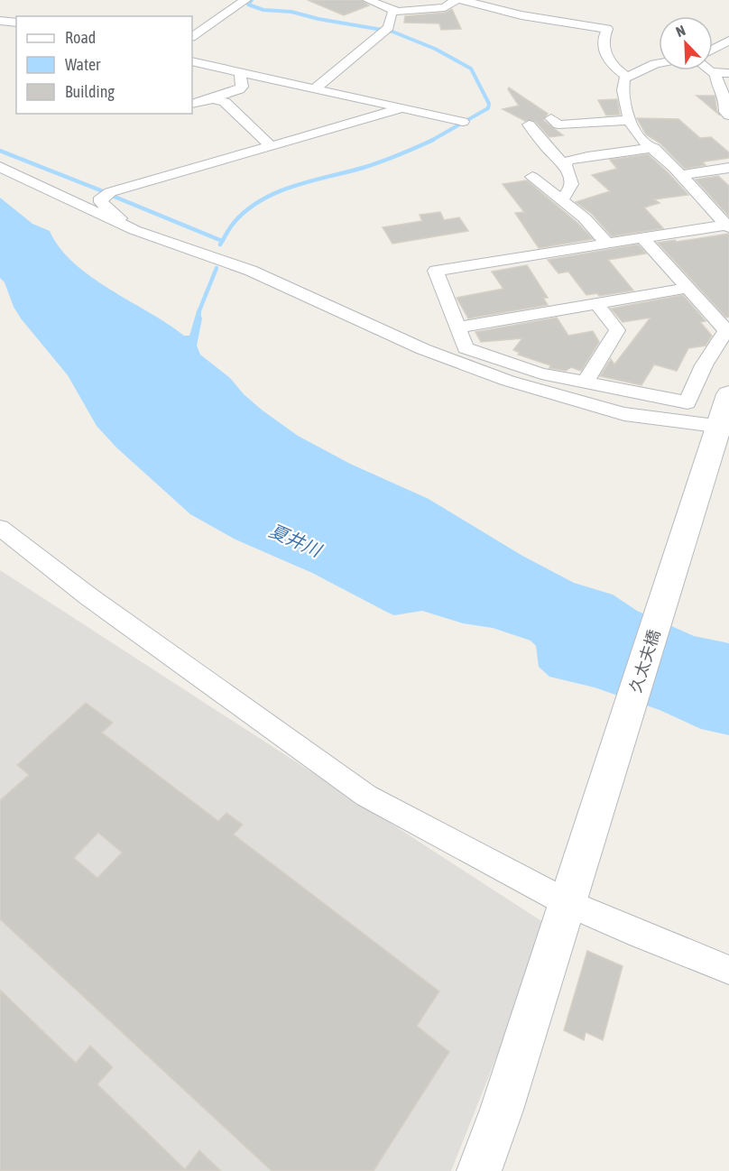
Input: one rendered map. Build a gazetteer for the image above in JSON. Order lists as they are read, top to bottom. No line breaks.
{"streets":{"street":["久太夫橋"]},"water":["夏井川"],"legend":["Road","Water","Building"],"north":"top left"}
